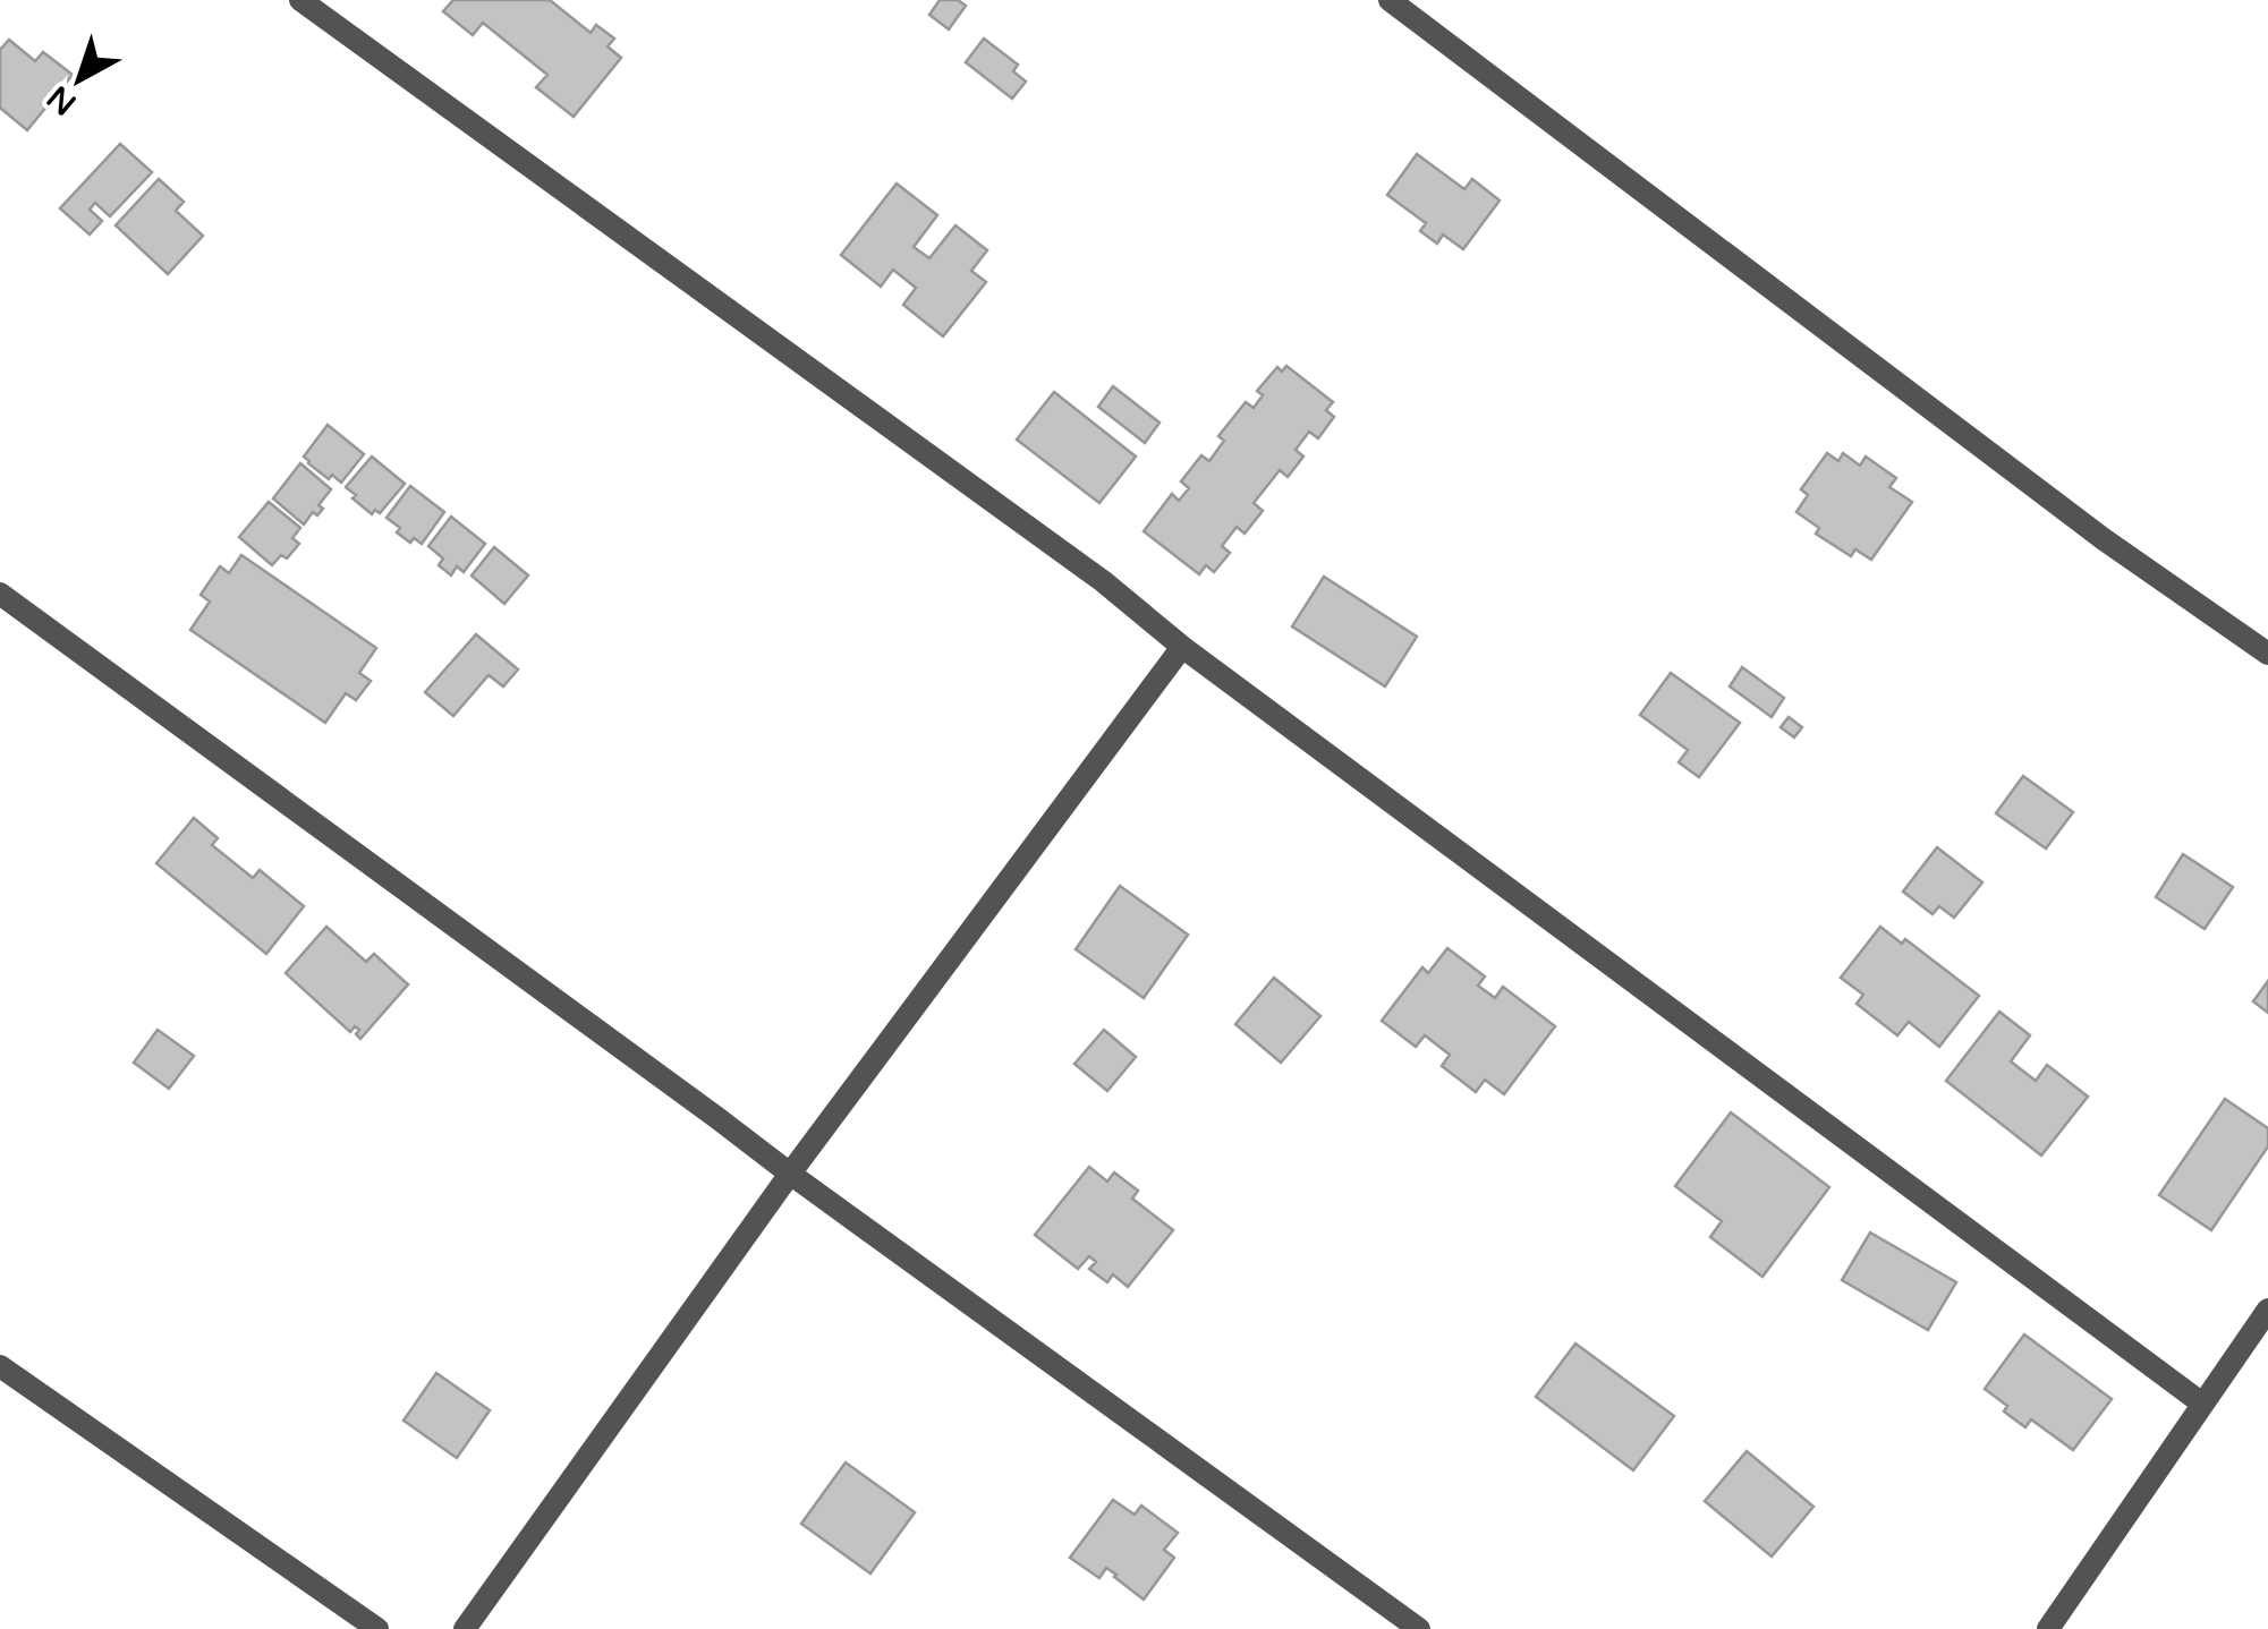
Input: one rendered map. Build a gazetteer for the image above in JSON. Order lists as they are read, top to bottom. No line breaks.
{"north":"bottom left"}
